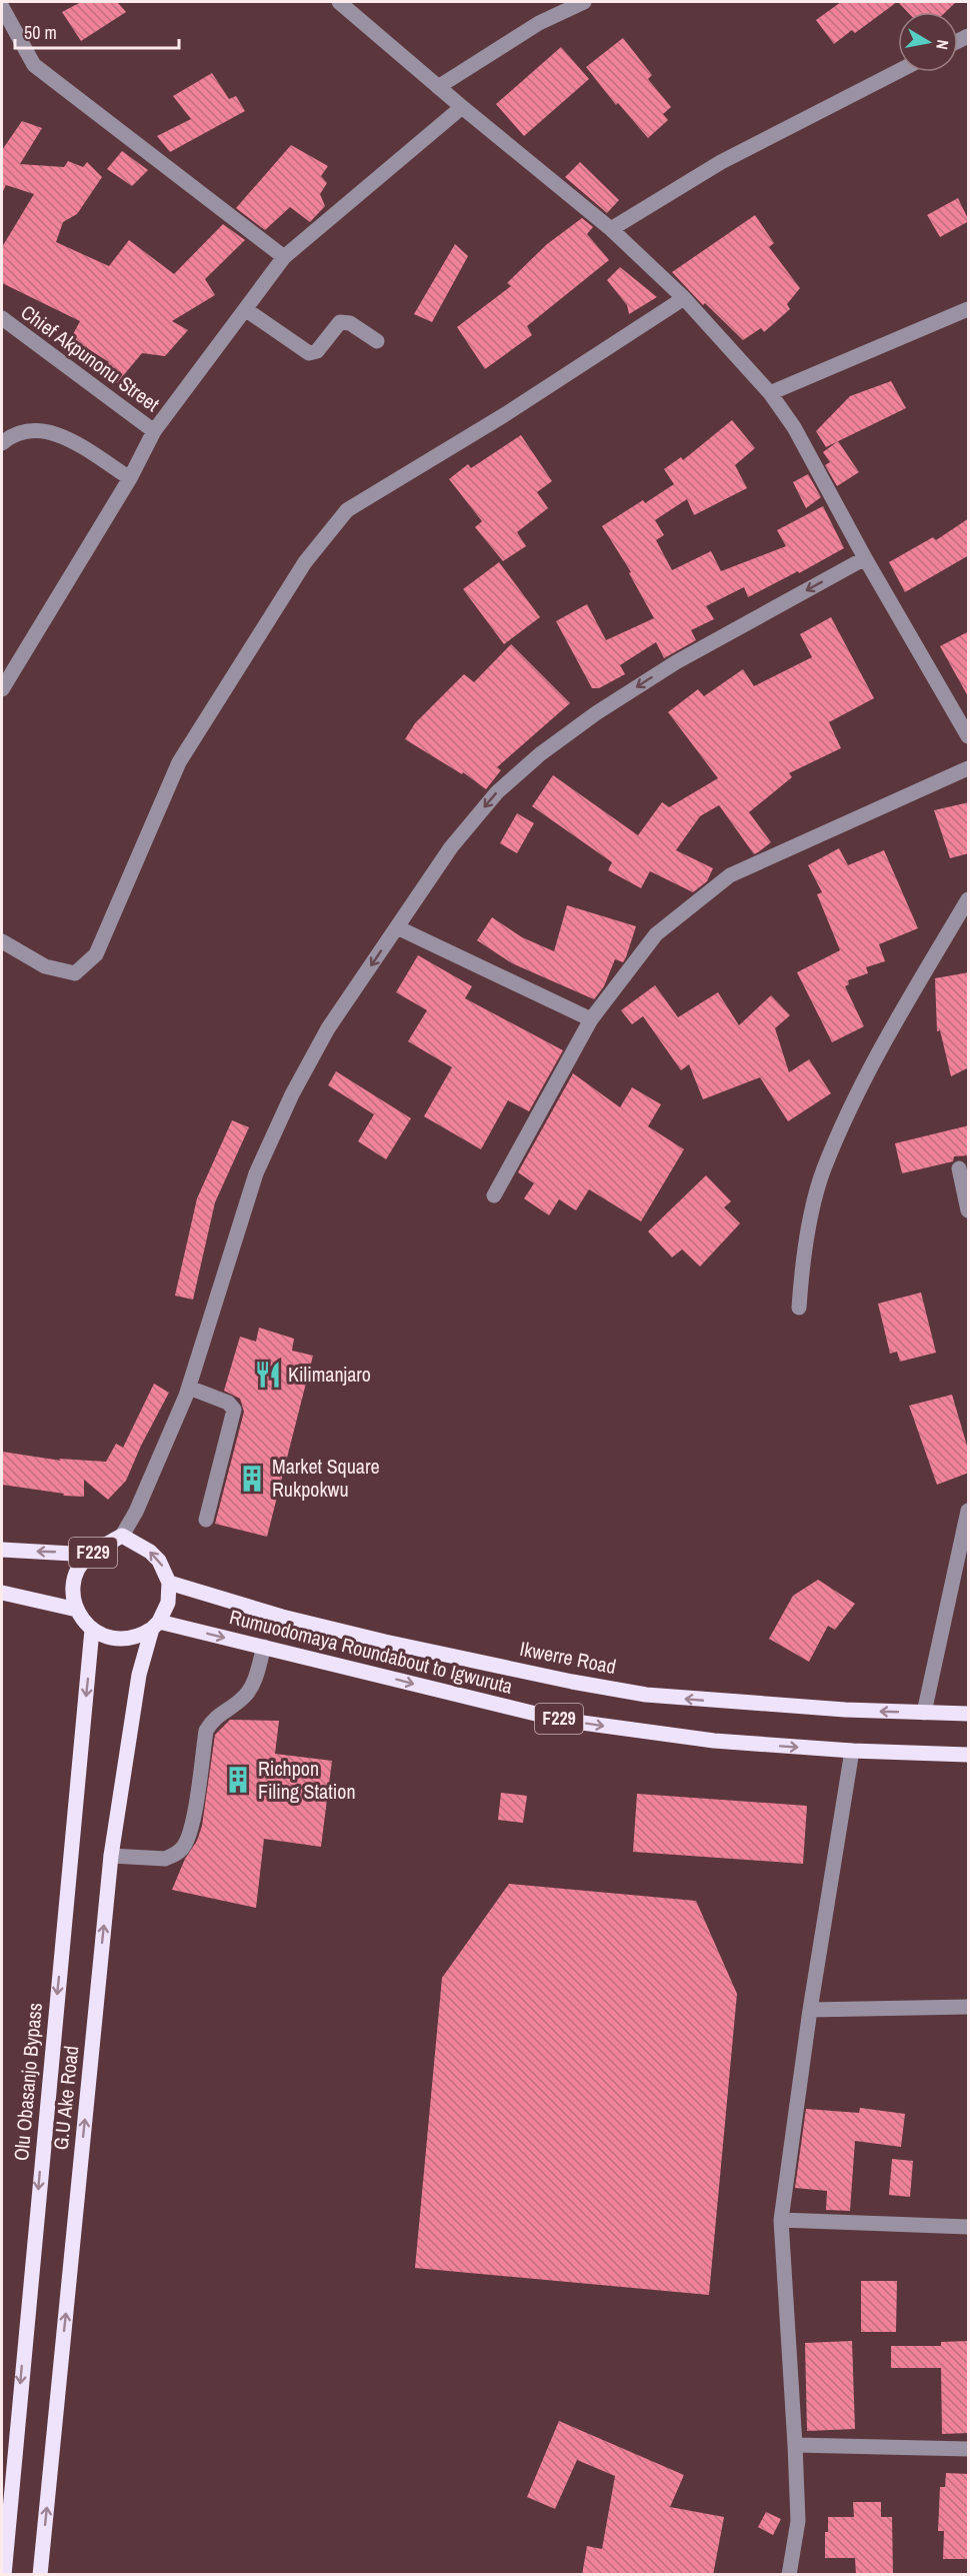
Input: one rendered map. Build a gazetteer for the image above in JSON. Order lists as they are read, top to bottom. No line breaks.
{"streets":{"main road":["F229","Rumuodomaya Roundabout to Igwuruta","Ikwerre Road","Olu Obasanjo Bypass","G.U Ake Road"],"street":["Chief Akpunonu Street"]},"crossings":[["F229","Rumuodomaya Roundabout to Igwuruta"],["F229","Ikwerre Road"],["F229","Olu Obasanjo Bypass"],["F229","G.U Ake Road"],["Rumuodomaya Roundabout to Igwuruta","Ikwerre Road"],["Rumuodomaya Roundabout to Igwuruta","Olu Obasanjo Bypass"],["Rumuodomaya Roundabout to Igwuruta","G.U Ake Road"],["Ikwerre Road","Olu Obasanjo Bypass"],["Ikwerre Road","G.U Ake Road"],["Olu Obasanjo Bypass","G.U Ake Road"]],"one_way":["Rumuodomaya Roundabout to Igwuruta","Ikwerre Road","Olu Obasanjo Bypass","G.U Ake Road"],"places":{"restaurant":["Kilimanjaro"],"building":["Market Square Rukpokwu","Richpon Filing Station"]},"scale_bar":"50 m","north":"right"}
